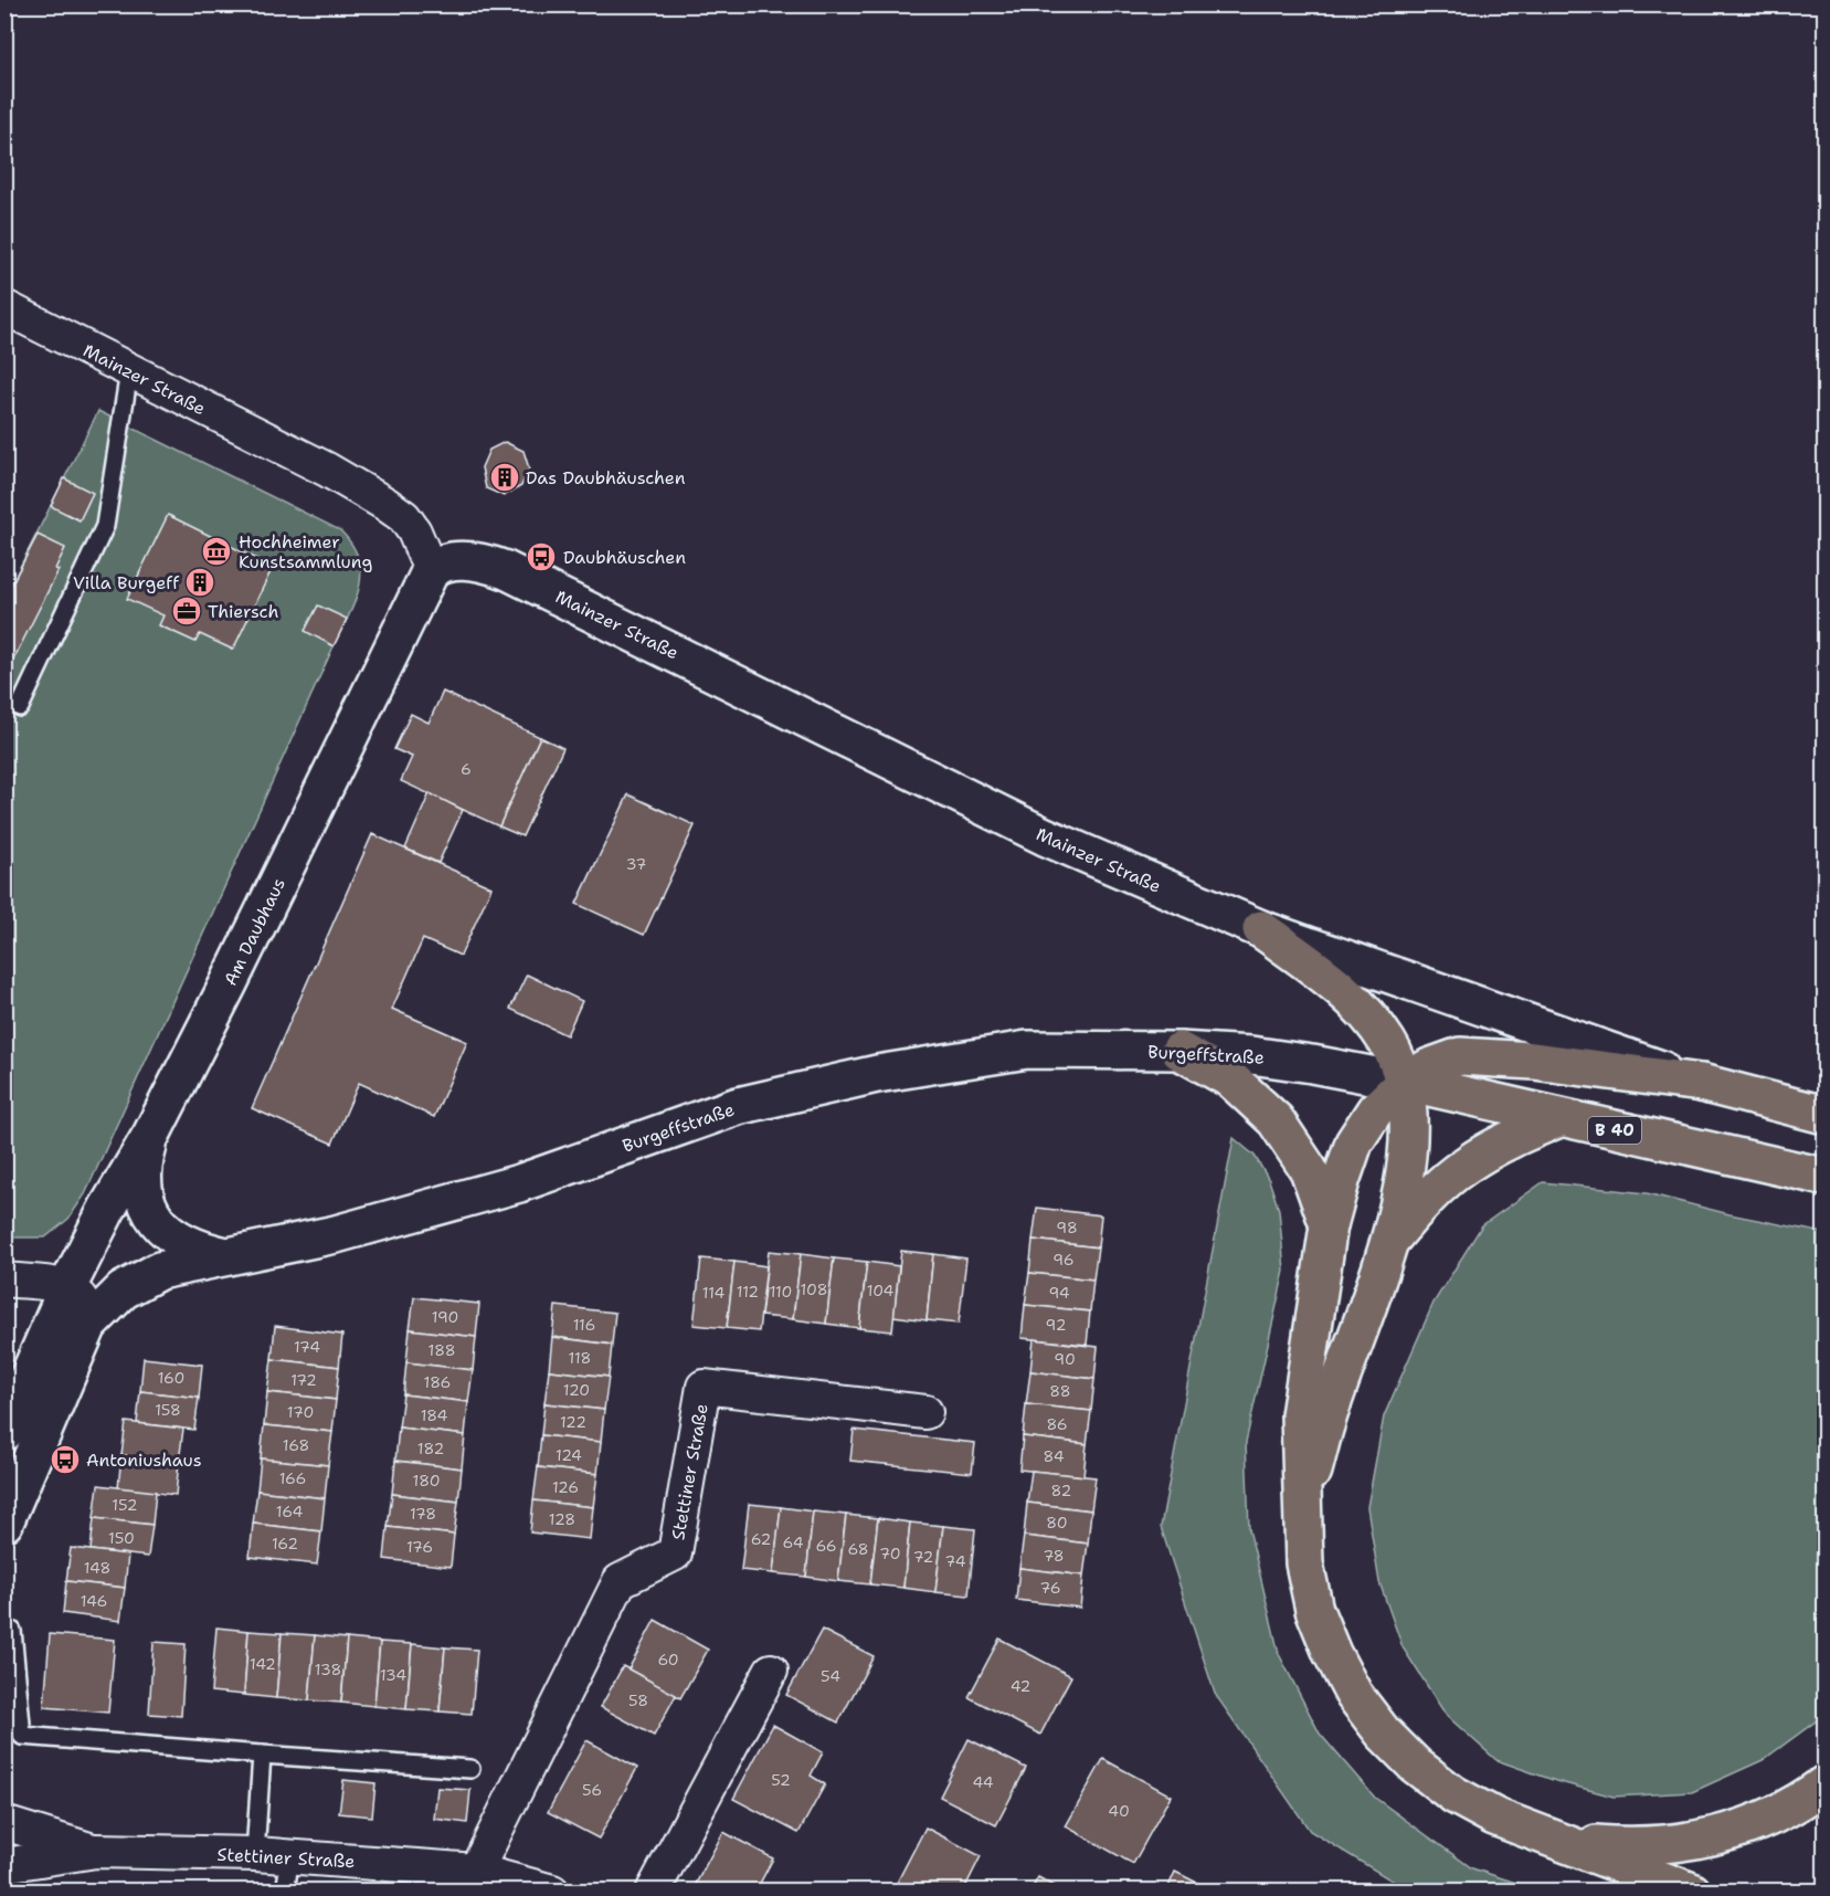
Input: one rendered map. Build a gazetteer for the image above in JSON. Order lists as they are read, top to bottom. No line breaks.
{"streets":{"main road":["Mainzer Straße","Am Daubhaus","Burgeffstraße","B 40"],"street":["Stettiner Straße"]},"crossings":[["Mainzer Straße","Am Daubhaus"],["Burgeffstraße","B 40"]],"places":{"building":["Das Daubhäuschen","Villa Burgeff"],"museum":["Hochheimer Kunstsammlung"],"bus stop":["Daubhäuschen","Antoniushaus"],"office":["Thiersch"]},"house_numbers":["6","37","98","96","108","104","112","110","114","94","190","116","92","174","188","118","90","160","172","186","120","88","158","170","184","122","86","168","182","124","84","166","180","126","82","152","164","178","128","80","150","62","64","162","66","176","68","70","78","72","74","148","76","146","60","142","138","134","54","42","58","52","44","56","40"]}
